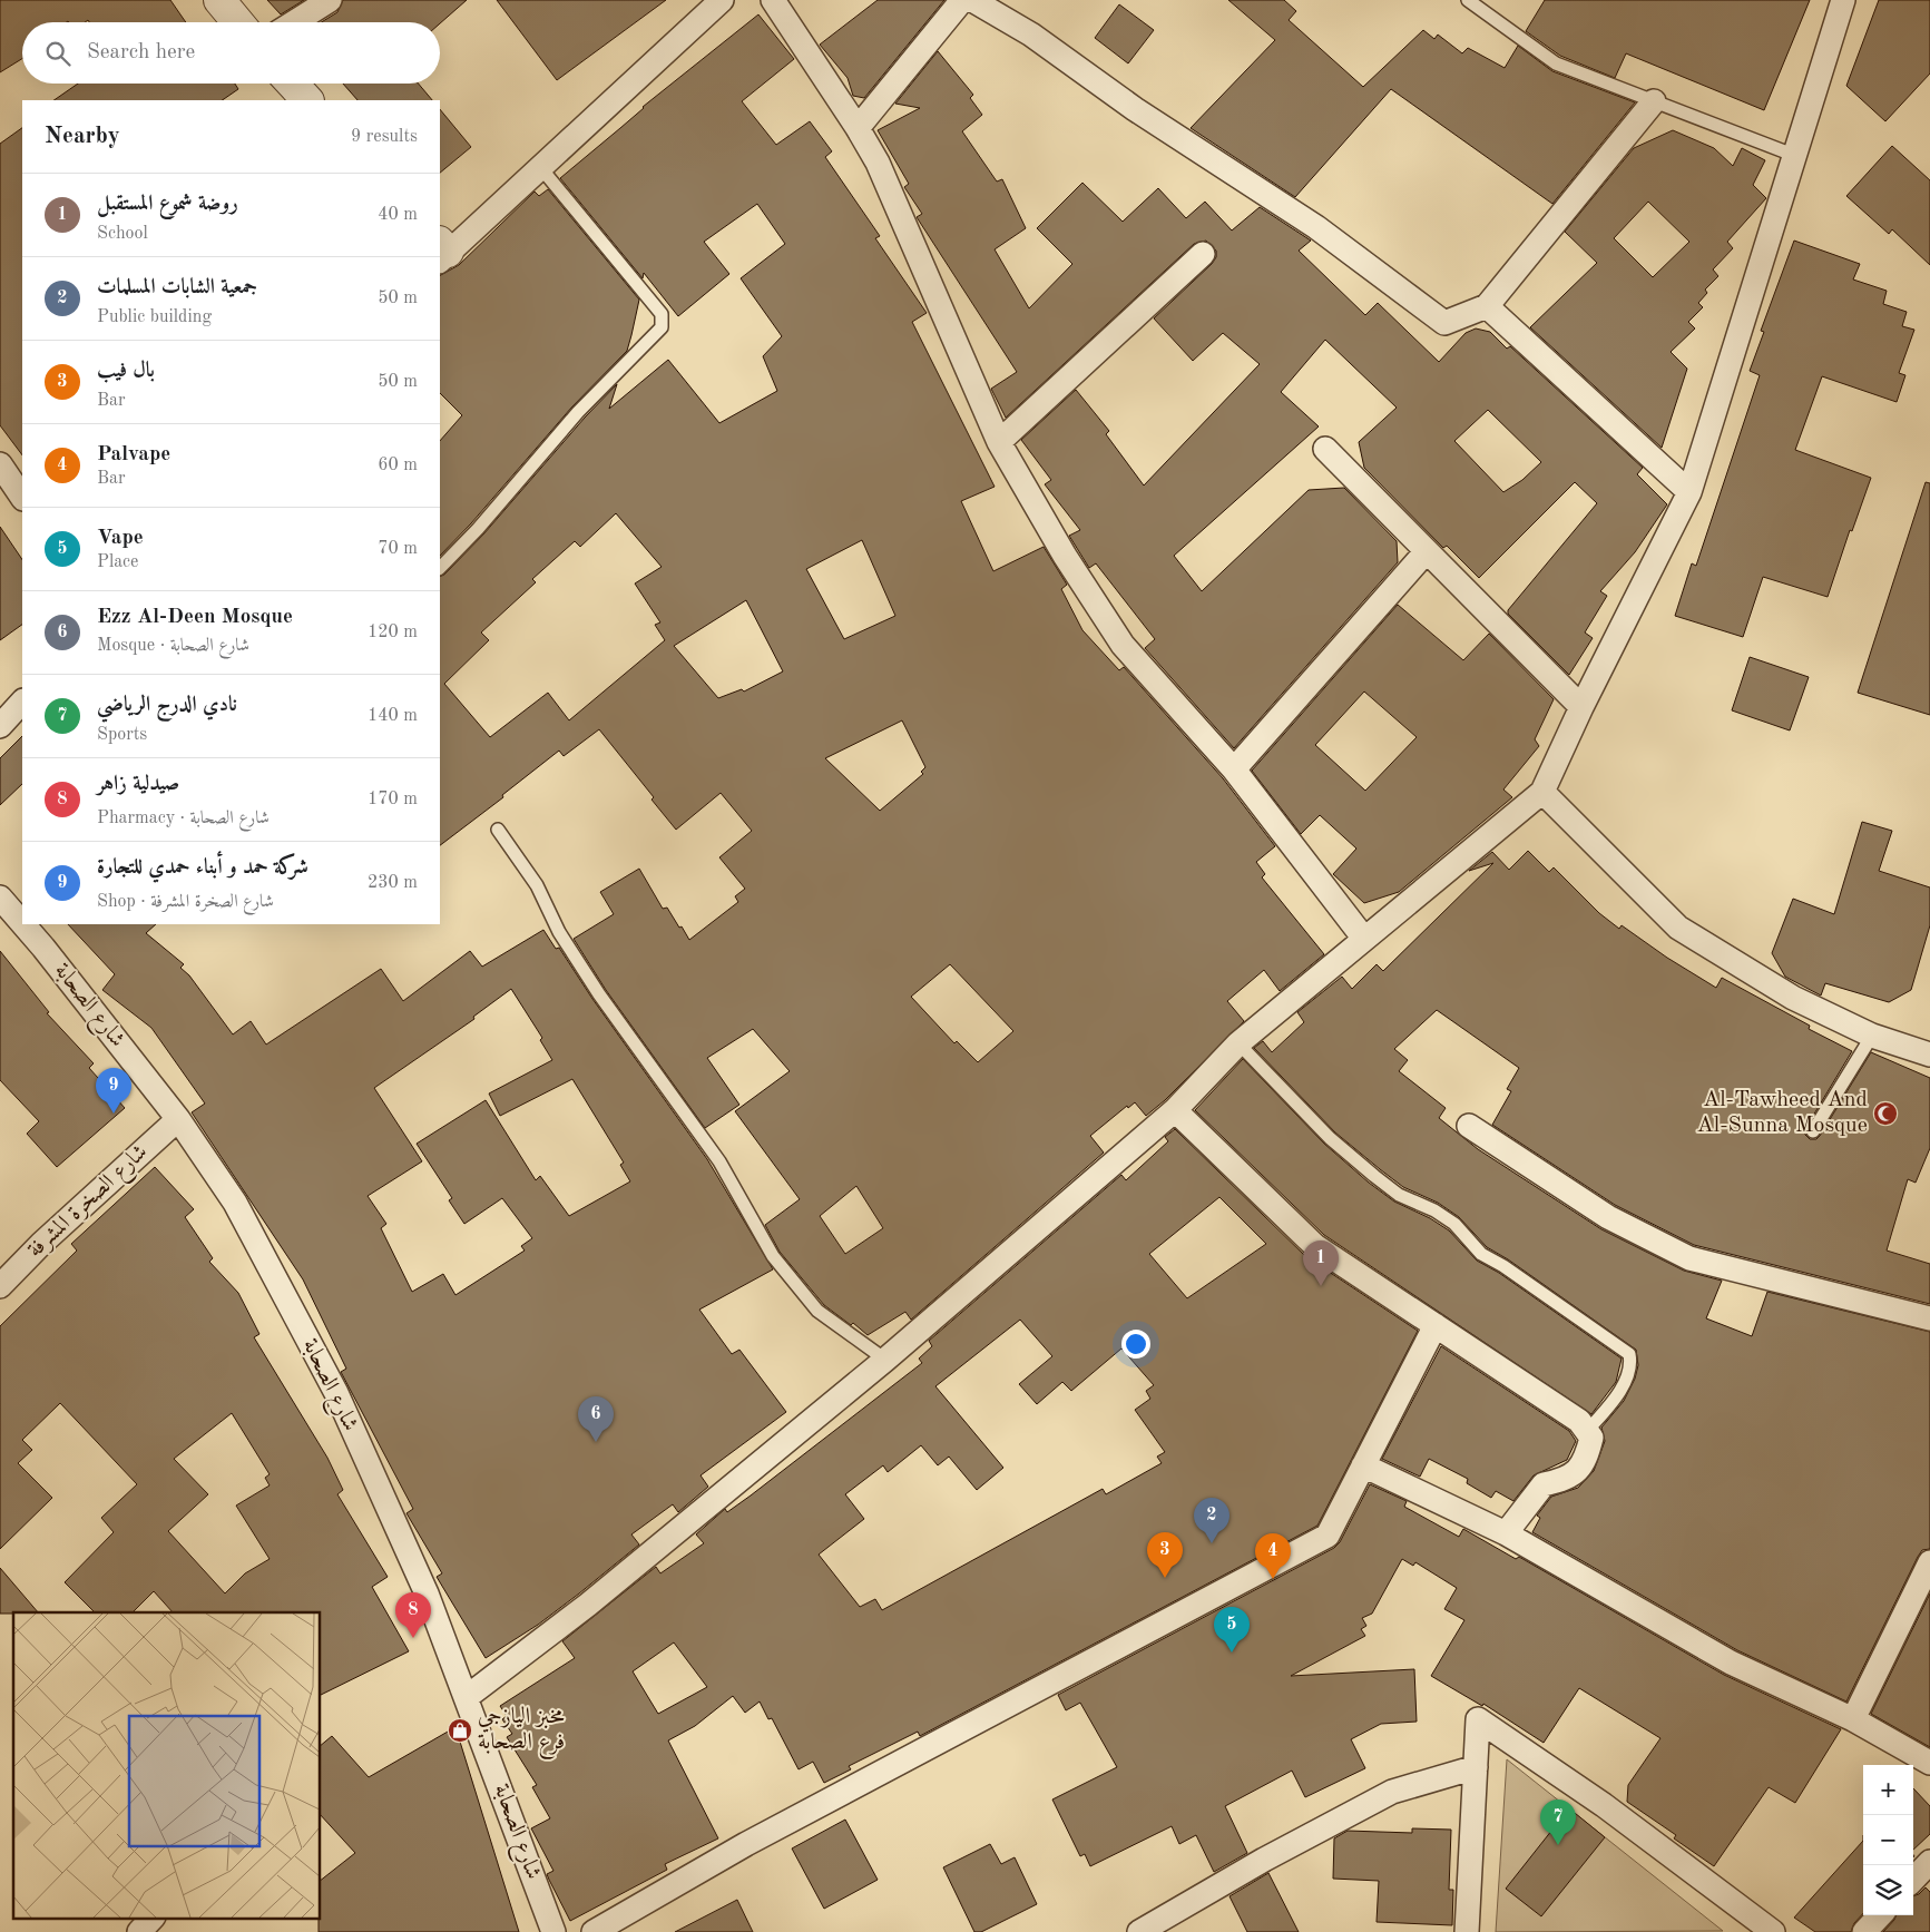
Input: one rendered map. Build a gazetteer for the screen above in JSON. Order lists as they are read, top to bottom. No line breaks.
{"streets":{"street":["شارع الصحابة","شارع الصخرة المشرفة"]},"crossings":[["شارع الصحابة","شارع الصخرة المشرفة"]],"places":{"mosque":["Al-Tawheed And Al-Sunna Mosque"],"shop":["مخبز اليازجي فرع الصحابة"]},"page":{"search":"Search here","heading":["Nearby","9 results"],"list":[{"mark":"1","name":"روضة شموع المستقبل","note":"School","value":"40 m"},{"mark":"2","name":"جمعية الشابات المسلمات","note":"Public building","value":"50 m"},{"mark":"3","name":"بال فيب","note":"Bar","value":"50 m"},{"mark":"4","name":"Palvape","note":"Bar","value":"60 m"},{"mark":"5","name":"Vape","note":"Place","value":"70 m"},{"mark":"6","name":"Ezz Al-Deen Mosque","note":"Mosque · شارع الصحابة","value":"120 m"},{"mark":"7","name":"نادي الدرج الرياضي","note":"Sports","value":"140 m"},{"mark":"8","name":"صيدلية زاهر","note":"Pharmacy · شارع الصحابة","value":"170 m"},{"mark":"9","name":"شركة حمد و أبناء حمدي للتجارة","note":"Shop · شارع الصخرة المشرفة","value":"230 m"}],"pins":["9","1","6","2","3","4","8","5","7"],"map_buttons":["+","−"]}}
